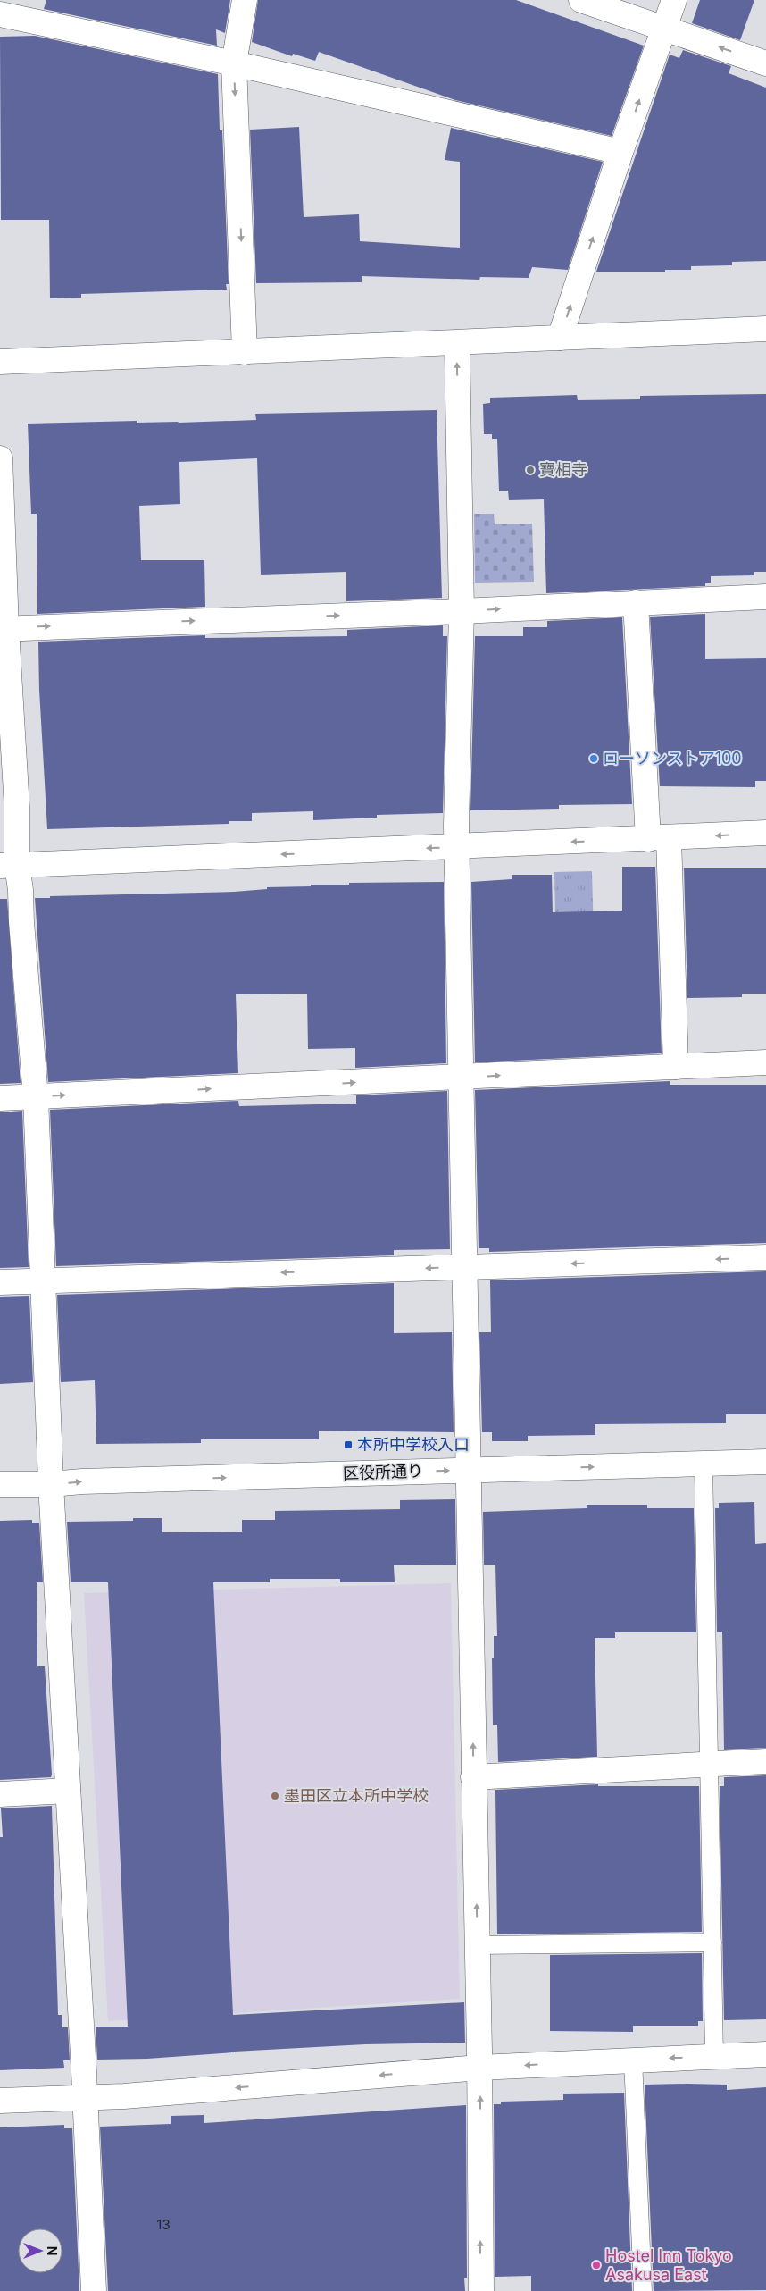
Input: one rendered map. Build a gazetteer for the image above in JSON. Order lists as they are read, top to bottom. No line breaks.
{"streets":{"street":["区役所通り"]},"places":{"other":["寶相寺","ローソンストア100","墨田区立本所中学校","Hostel Inn Tokyo Asakusa East"],"transit":["本所中学校入口"]},"house_numbers":["13"],"north":"right"}
